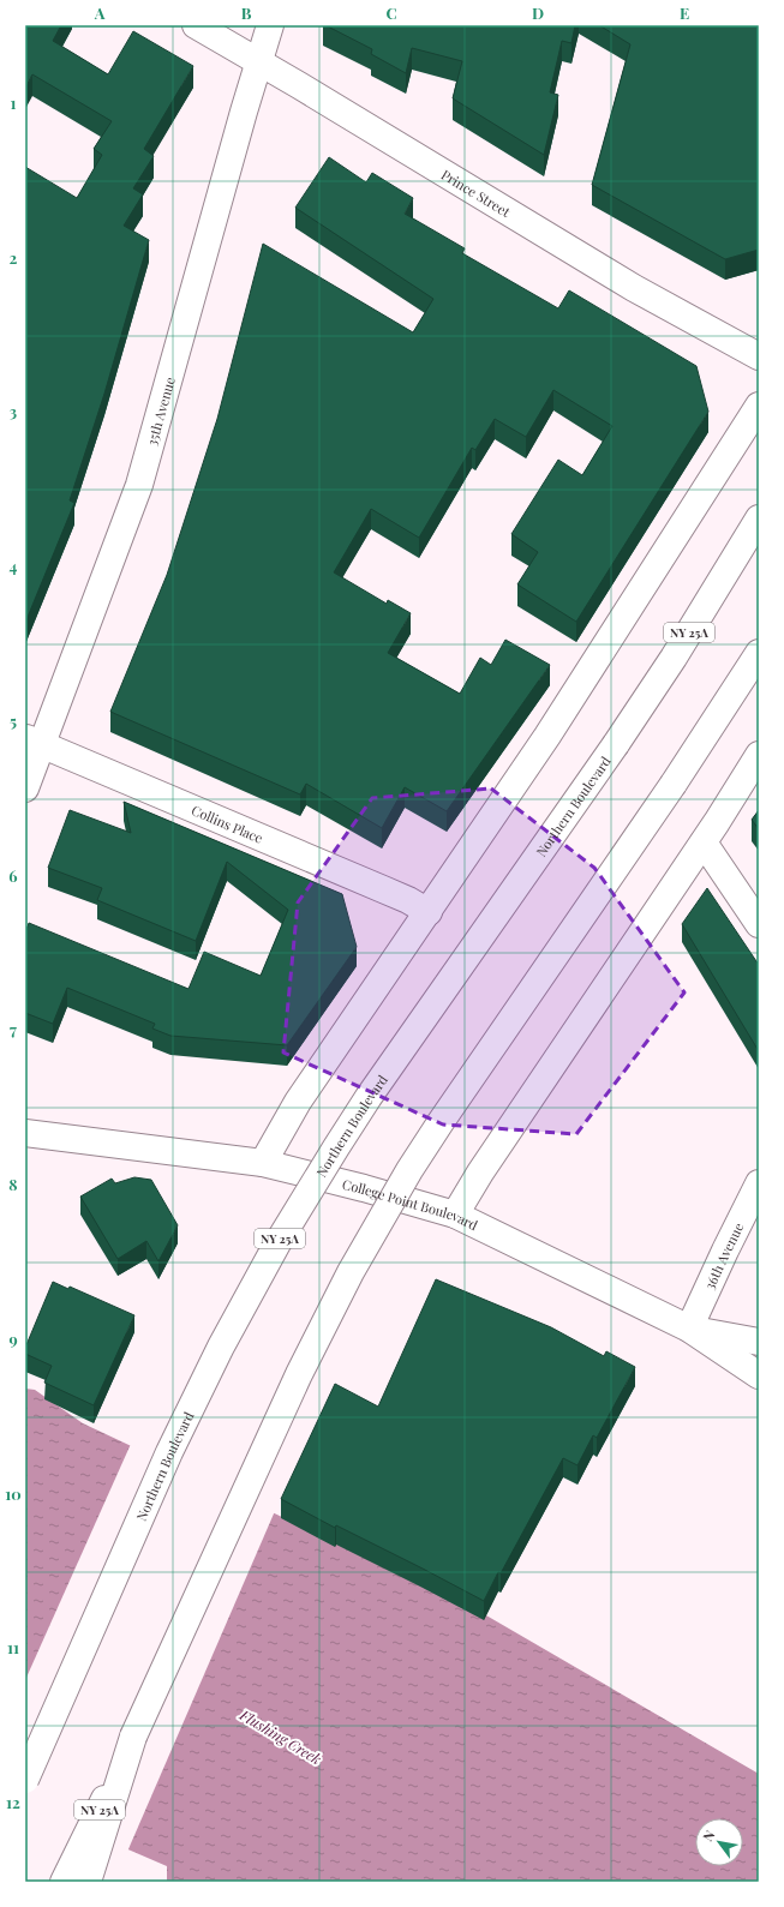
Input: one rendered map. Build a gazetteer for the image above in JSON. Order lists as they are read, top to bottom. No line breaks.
{"streets":{"main road":["Prince Street","35th Avenue","NY 25A","Northern Boulevard","Collins Place","College Point Boulevard","36th Avenue"]},"crossings":[["Prince Street","35th Avenue"],["35th Avenue","Collins Place"],["College Point Boulevard","36th Avenue"]],"water":["Flushing Creek"],"north":"top left","grid":{"columns":["A","B","C","D","E"],"rows":["1","2","3","4","5","6","7","8","9","10","11","12"]}}
